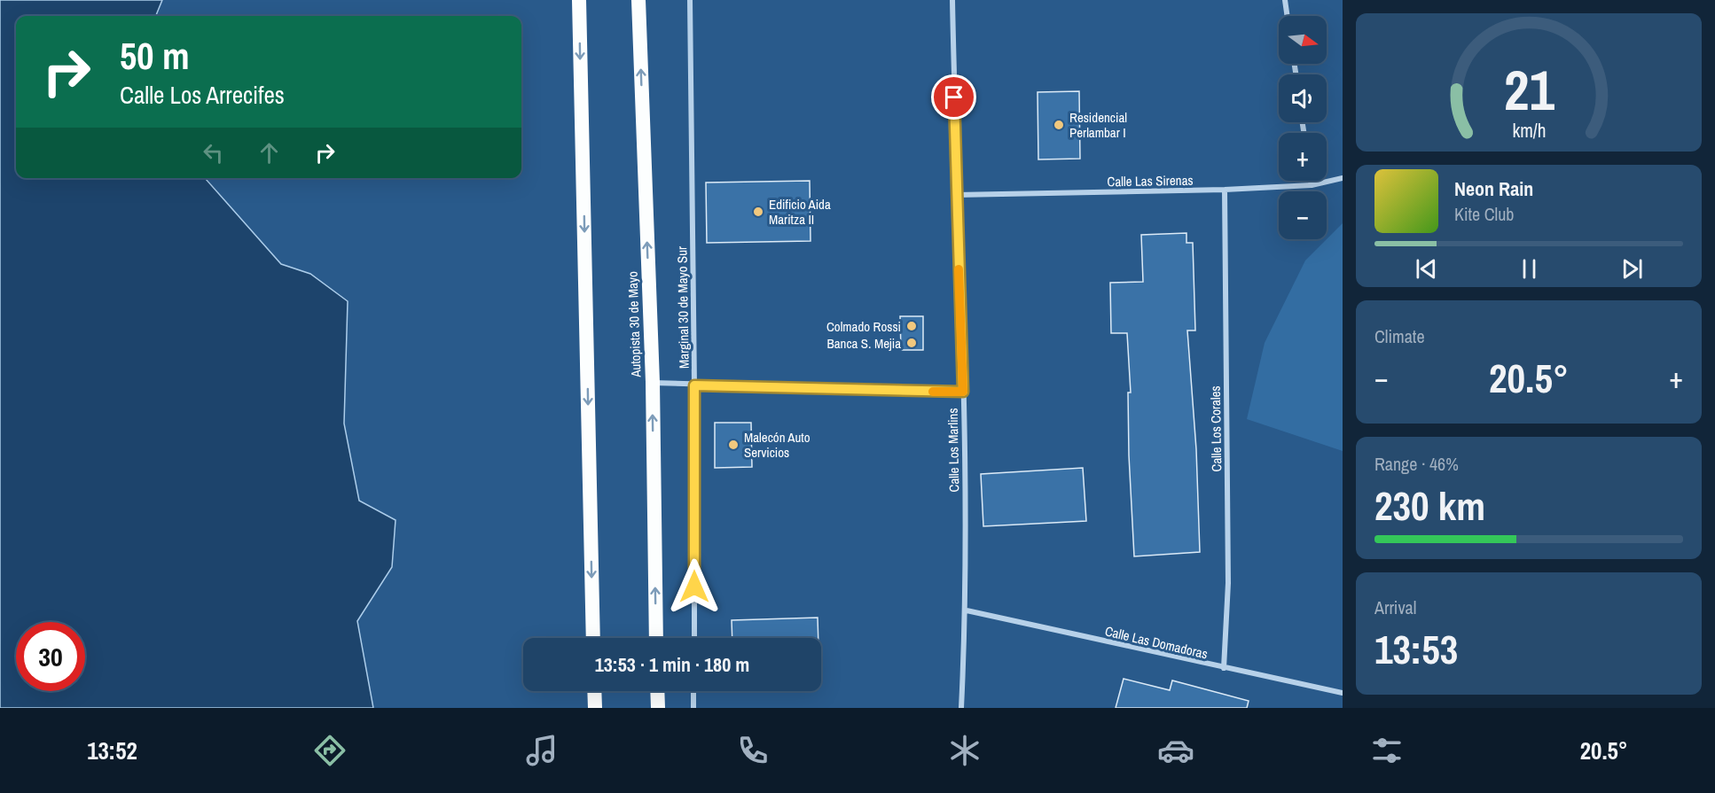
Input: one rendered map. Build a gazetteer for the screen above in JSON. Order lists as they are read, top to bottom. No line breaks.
{"streets":{"highway":["Autopista 30 de Mayo"],"street":["Calle Las Sirenas","Marginal 30 de Mayo Sur","Calle Los Corales","Calle Los Marlins","Calle Las Domadoras"]},"crossings":[["Calle Las Sirenas","Calle Los Corales"],["Calle Las Sirenas","Calle Los Marlins"],["Calle Los Corales","Calle Las Domadoras"],["Calle Los Marlins","Calle Las Domadoras"]],"places":["Residencial Perlambar I","Edificio Aida Maritza II","Colmado Rossi","Banca S. Mejia","Malecón Auto Servicios"],"north":"right","page":{"map_buttons":["+","−"],"turn":["50 m","Calle Los Arrecifes"],"song":["Neon Rain","Kite Club"],"tile":["Climate",["Range · 46%","230 km"],["Arrival","13:53"]],"heat":["−","20.5°","+"],"limit":"30","trip":"13:53 · 1 min · 180 m","tabs":["13:52","20.5°"],"gauge":["21","km/h"]}}
